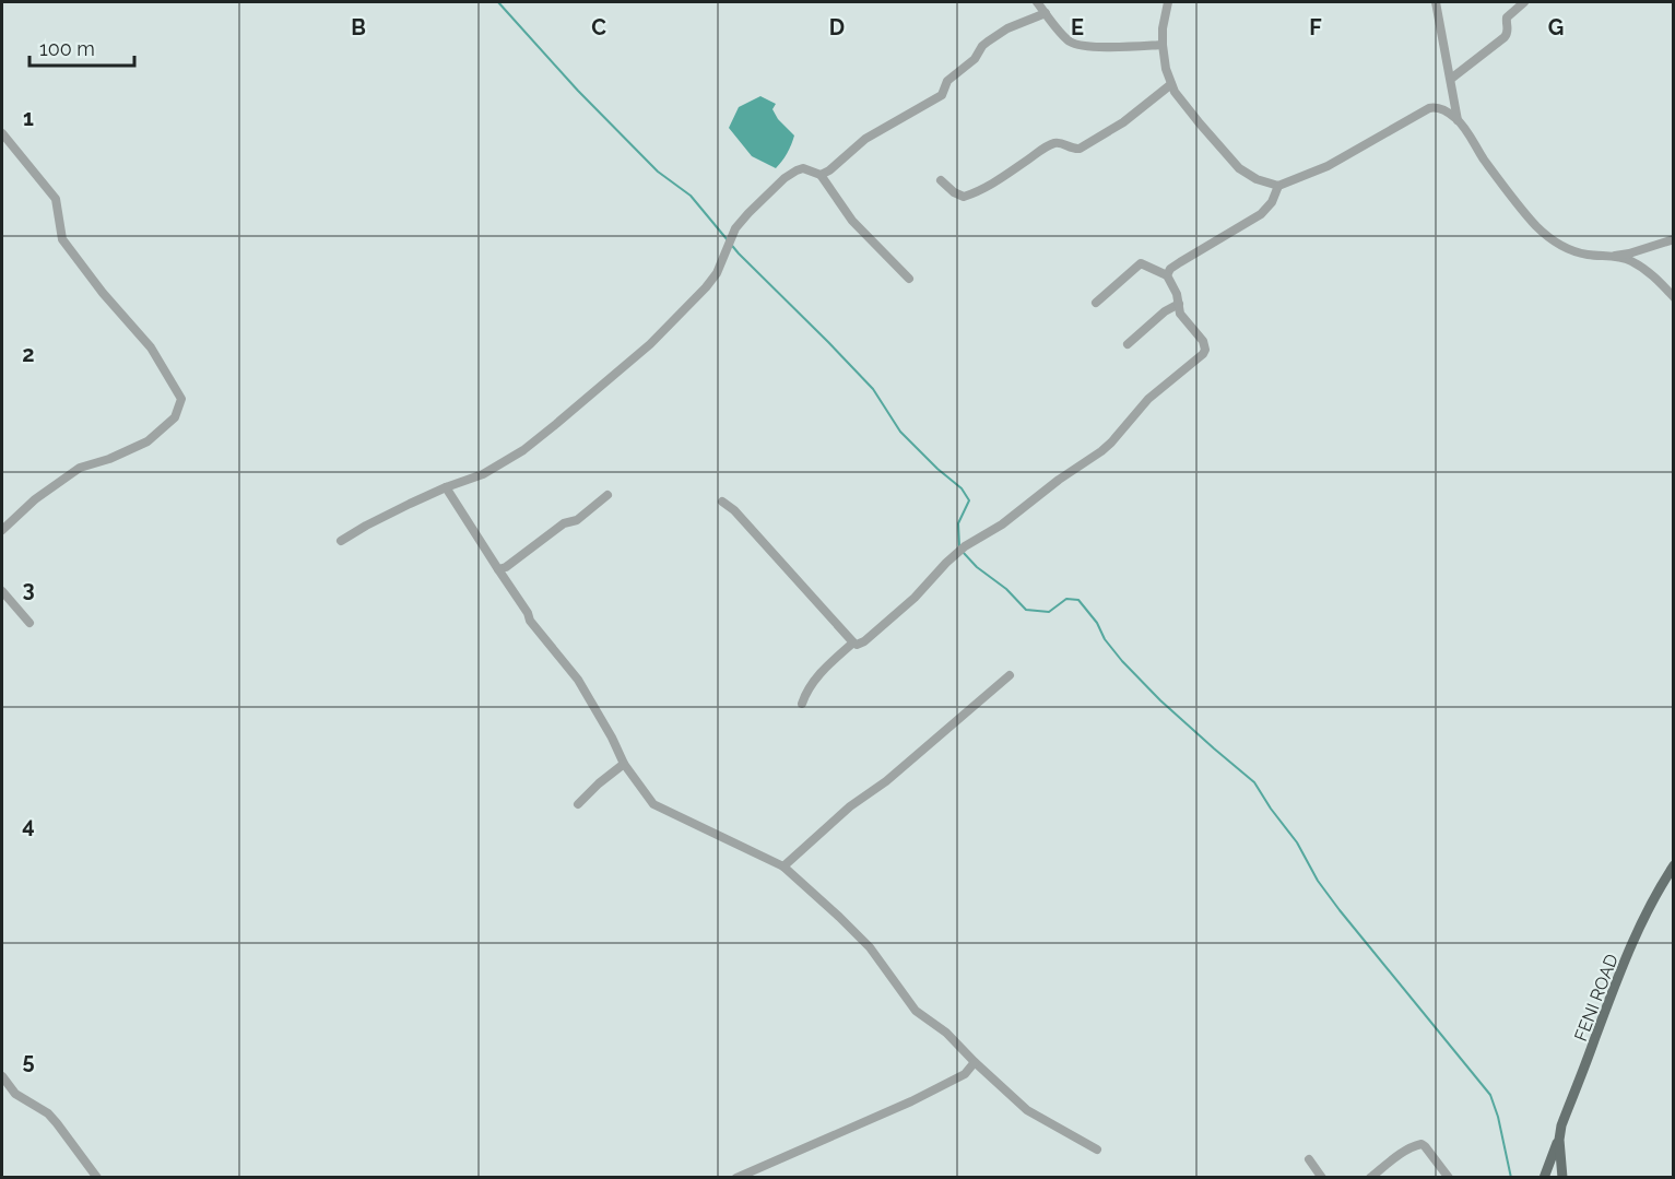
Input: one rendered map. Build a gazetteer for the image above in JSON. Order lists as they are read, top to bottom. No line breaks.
{"streets":{"main road":["FENI ROAD"]},"scale_bar":"100 m","grid":{"columns":["B","C","D","E","F","G"],"rows":["1","2","3","4","5"]}}
